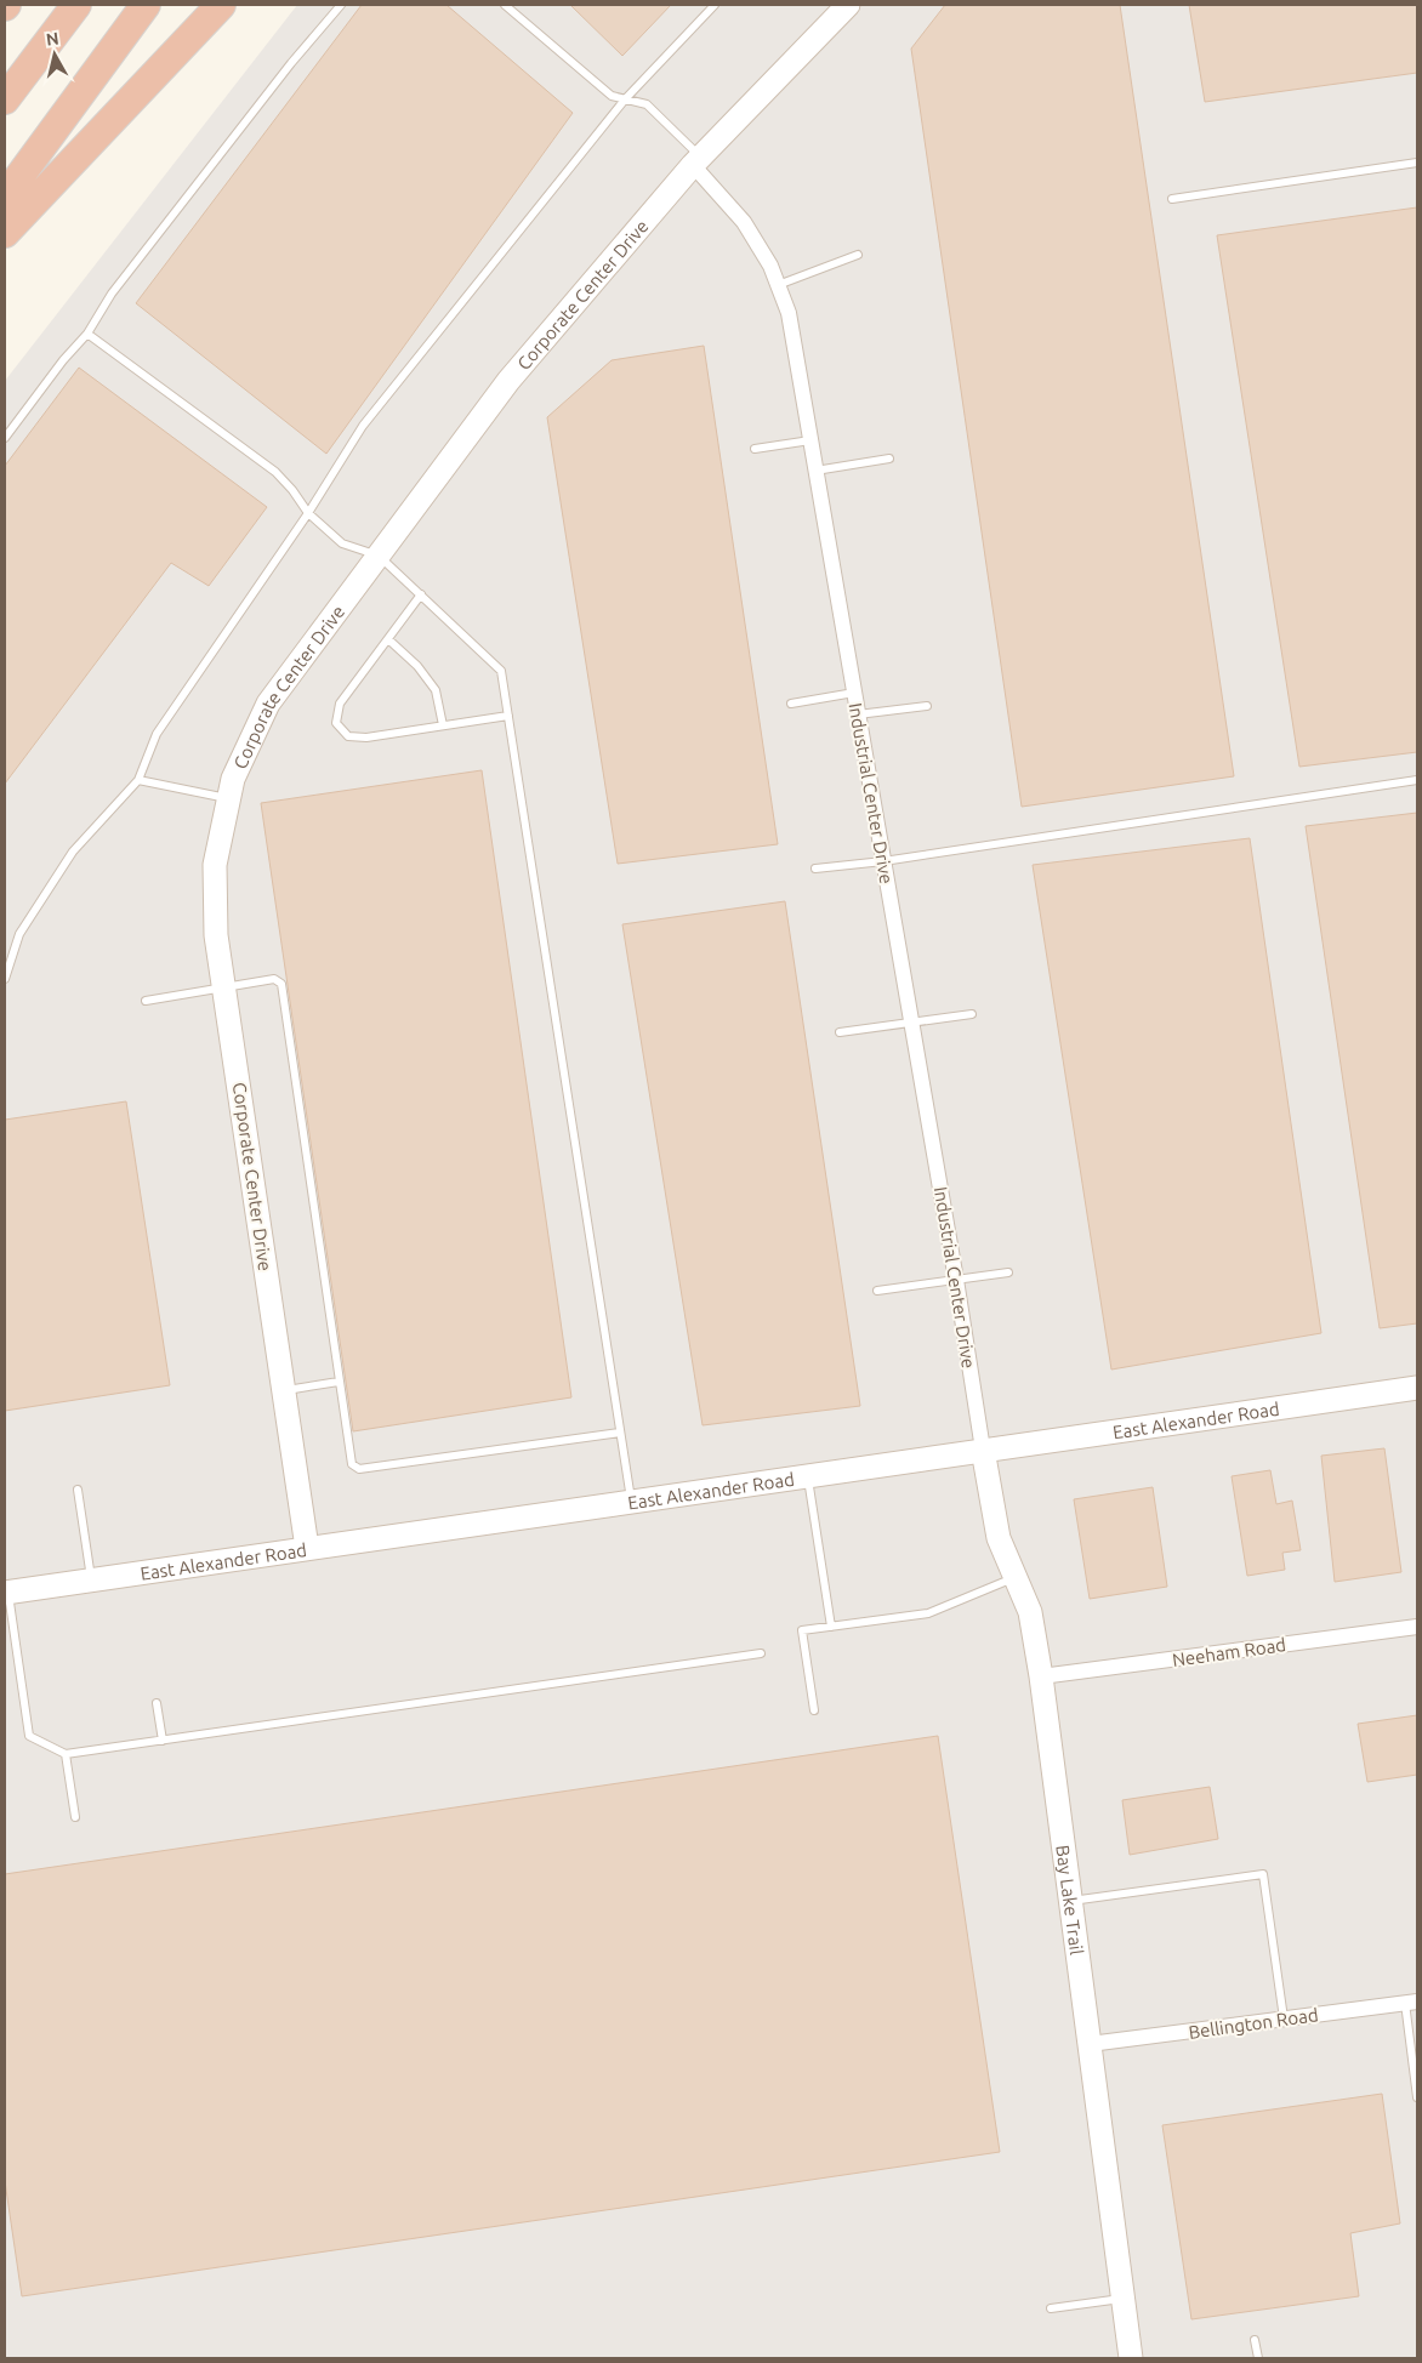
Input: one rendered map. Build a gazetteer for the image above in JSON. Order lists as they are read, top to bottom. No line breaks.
{"streets":{"street":["Corporate Center Drive","Industrial Center Drive","East Alexander Road","Neeham Road","Bay Lake Trail","Bellington Road"]},"crossings":[["Corporate Center Drive","Industrial Center Drive"],["Corporate Center Drive","East Alexander Road"],["Industrial Center Drive","East Alexander Road"],["Industrial Center Drive","Bay Lake Trail"],["East Alexander Road","Bay Lake Trail"],["Neeham Road","Bay Lake Trail"],["Bay Lake Trail","Bellington Road"]],"north":"top"}
